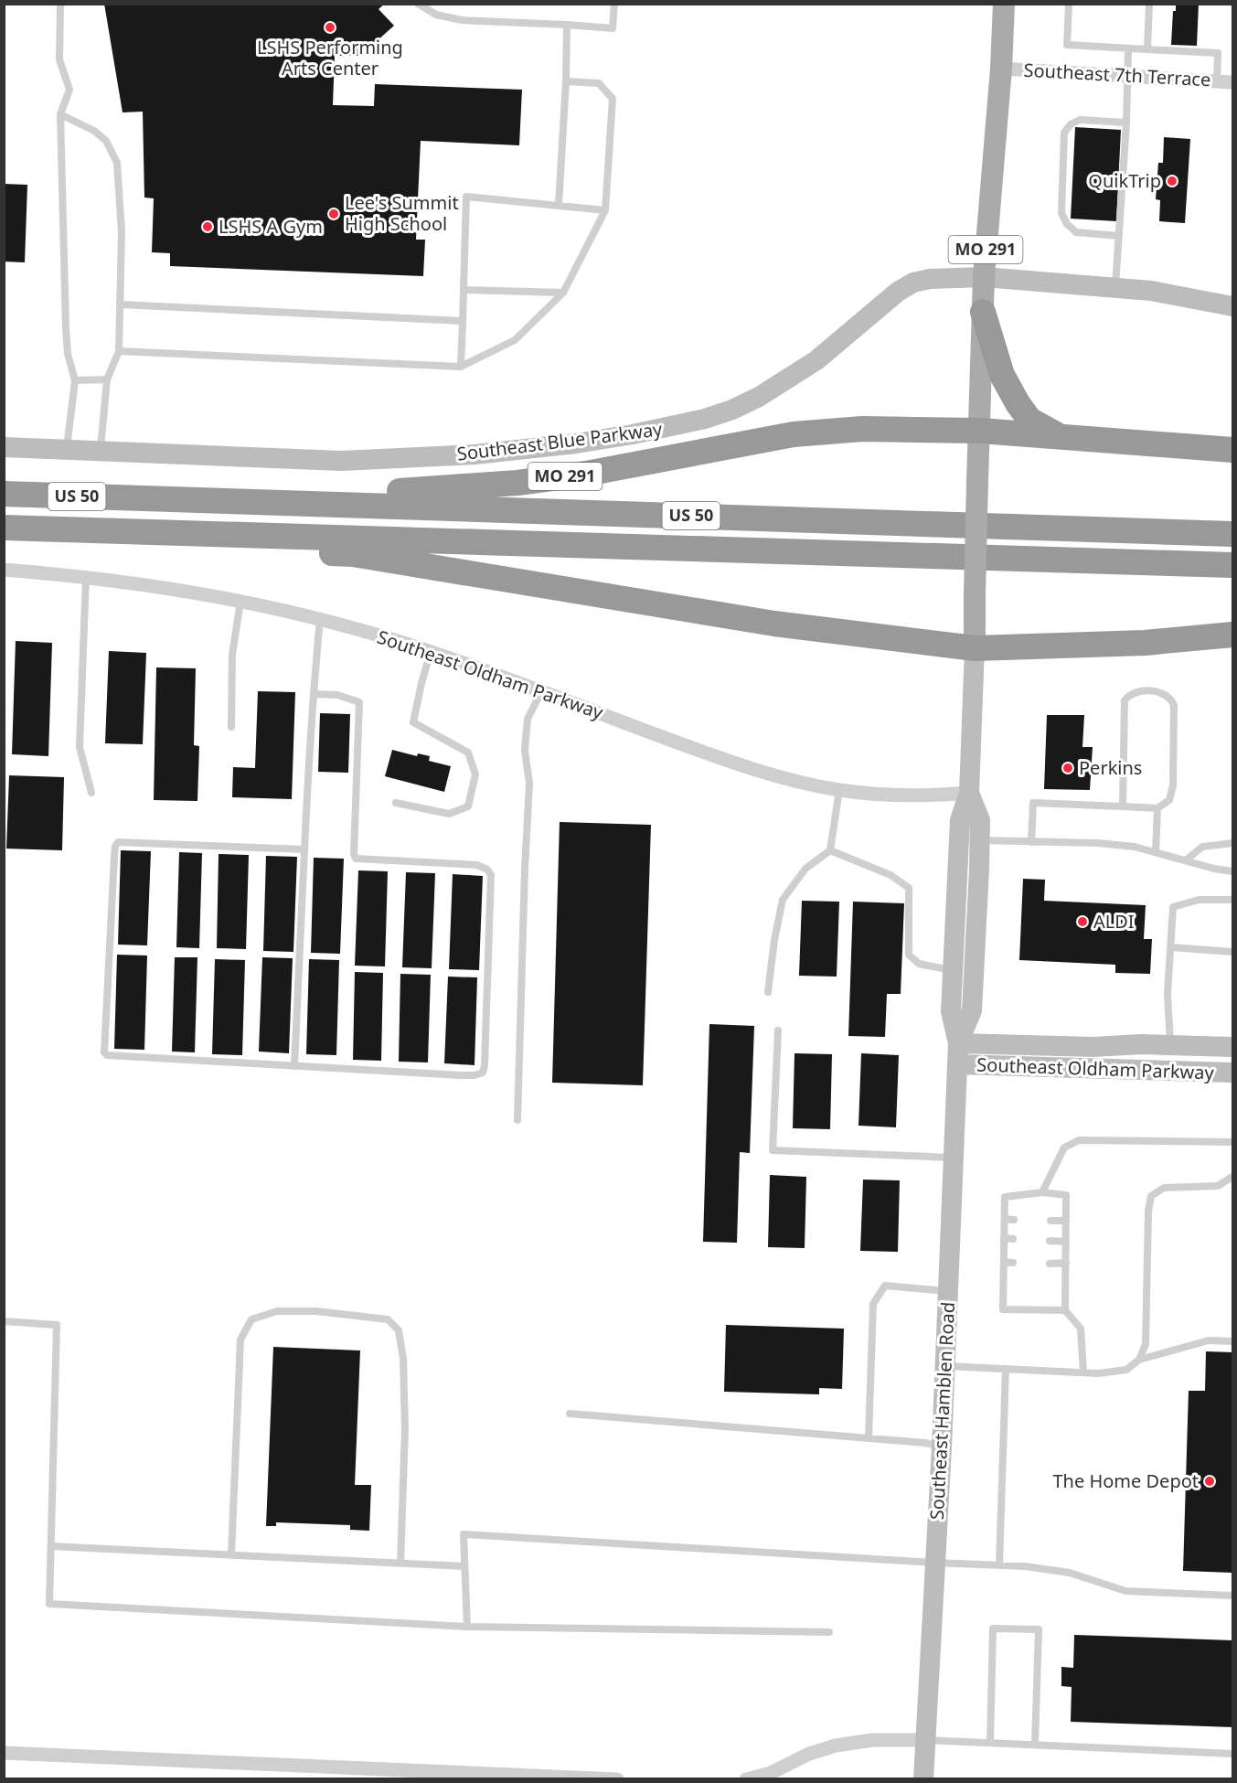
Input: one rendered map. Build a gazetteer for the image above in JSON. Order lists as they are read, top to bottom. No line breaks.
{"streets":{"highway":["MO 291","US 50"],"street":["Southeast 7th Terrace","Southeast Blue Parkway","Southeast Oldham Parkway","Southeast Hamblen Road"]},"crossings":[["Southeast 7th Terrace","MO 291"],["MO 291","Southeast Blue Parkway"],["MO 291","US 50"],["Southeast Oldham Parkway","Southeast Hamblen Road"]],"places":["LSHS Performing Arts Center","QuikTrip","Lee's Summit High School","LSHS A Gym","Perkins","ALDI","The Home Depot"]}
